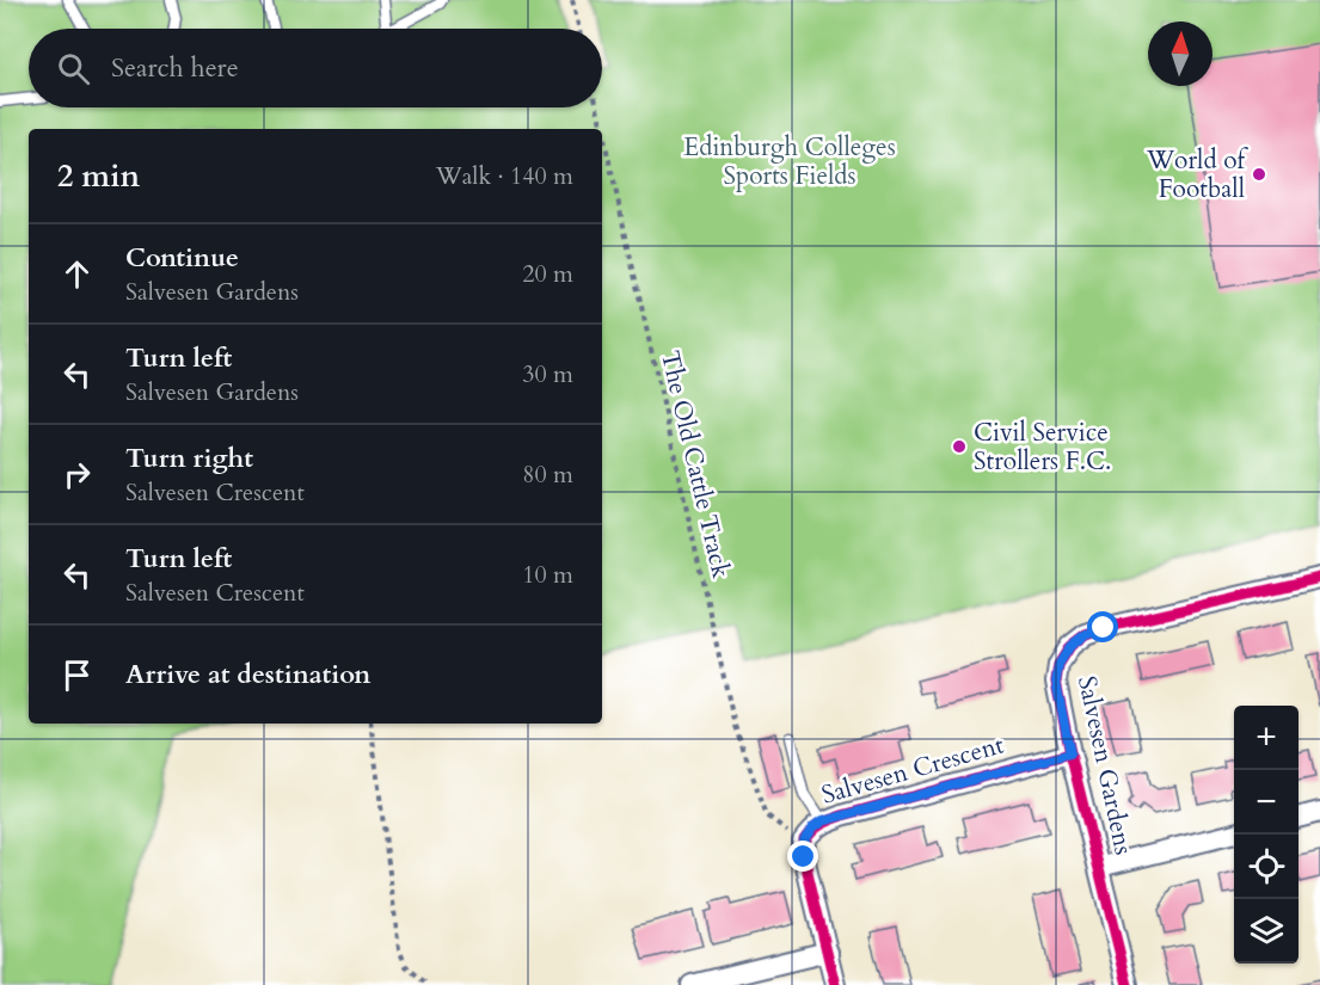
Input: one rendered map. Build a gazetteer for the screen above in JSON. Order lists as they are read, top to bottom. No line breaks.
{"streets":{"street":["Salvesen Gardens","Salvesen Crescent"],"path":["The Old Cattle Track"]},"crossings":[["The Old Cattle Track","Salvesen Crescent"],["Salvesen Gardens","Salvesen Crescent"]],"parks":["Edinburgh Colleges Sports Fields"],"places":["World of Football","Civil Service Strollers F.C."],"north":"top","page":{"search":"Search here","heading":["2 min","Walk · 140 m"],"list":[["Continue","Salvesen Gardens","20 m"],["Turn left","Salvesen Gardens","30 m"],["Turn right","Salvesen Crescent","80 m"],["Turn left","Salvesen Crescent","10 m"],"Arrive at destination"],"map_buttons":["+","−"]}}
